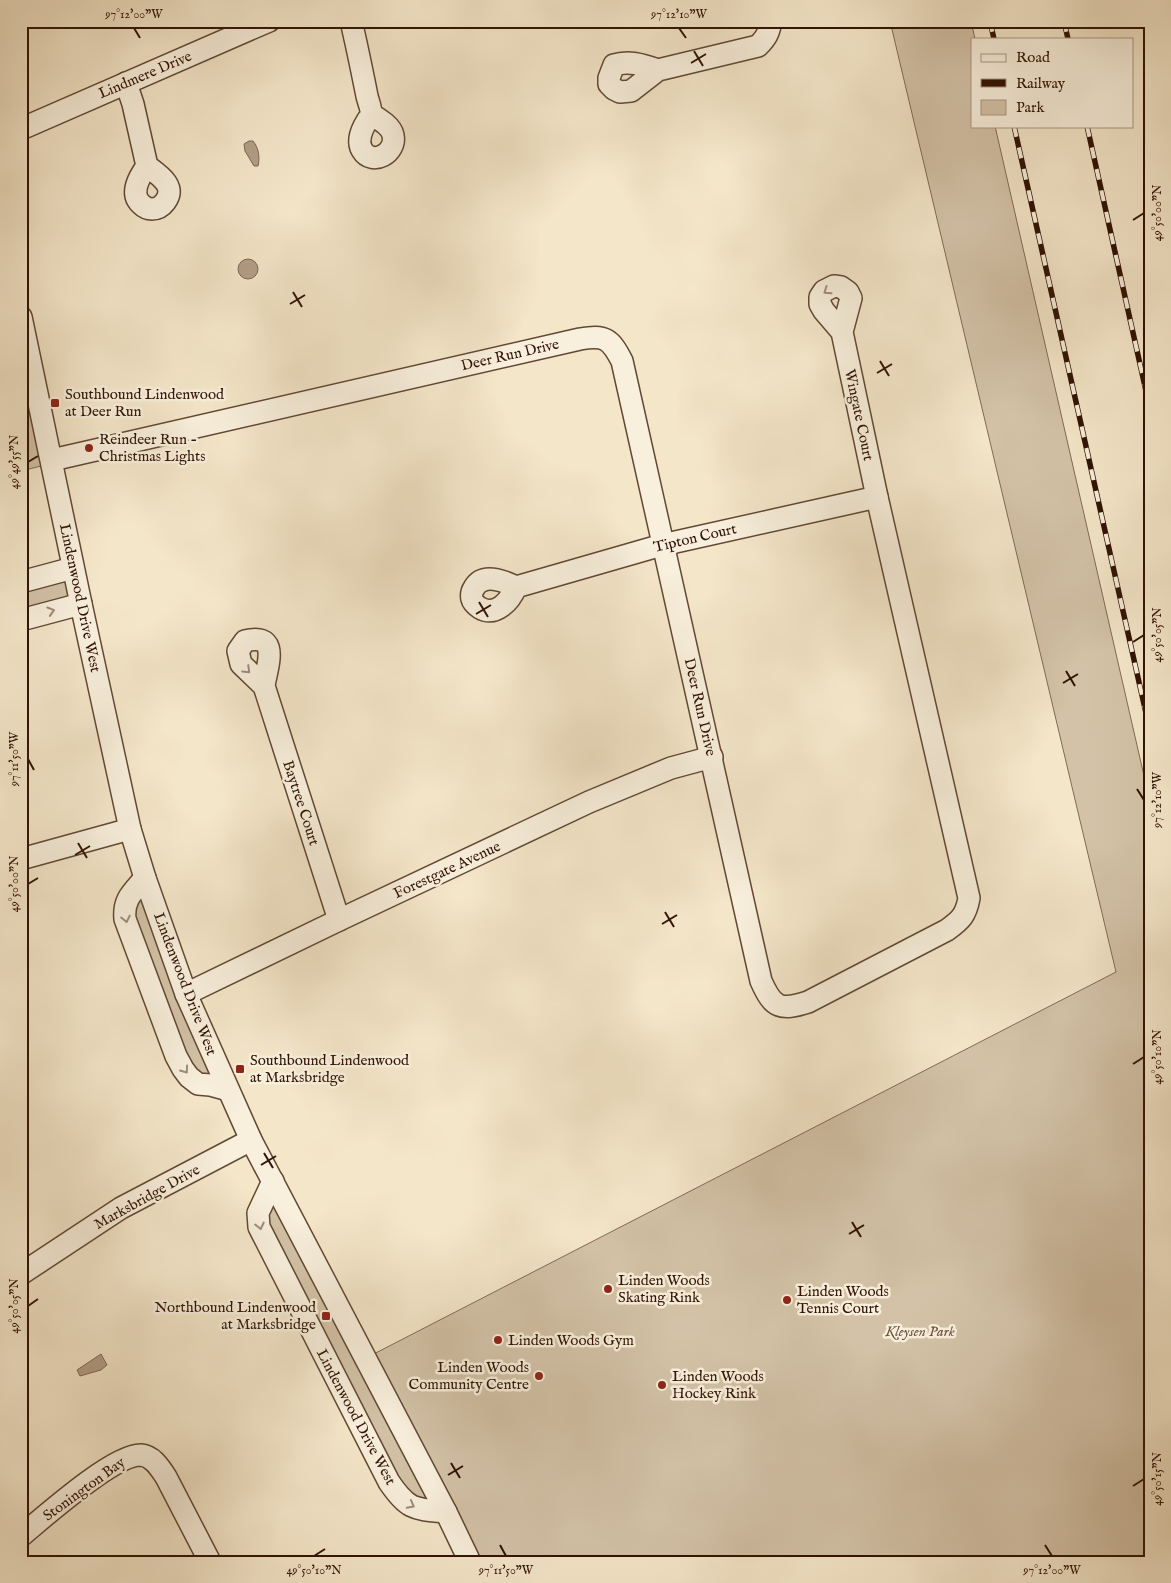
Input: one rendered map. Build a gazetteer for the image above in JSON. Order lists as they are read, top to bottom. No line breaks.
{"streets":{"street":["Lindmere Drive","Deer Run Drive","Wingate Court","Tipton Court","Lindenwood Drive West","Baytree Court","Forestgate Avenue","Marksbridge Drive","Stonington Bay"]},"crossings":[["Deer Run Drive","Wingate Court"],["Deer Run Drive","Tipton Court"],["Deer Run Drive","Lindenwood Drive West"],["Deer Run Drive","Forestgate Avenue"],["Wingate Court","Tipton Court"],["Lindenwood Drive West","Forestgate Avenue"],["Lindenwood Drive West","Marksbridge Drive"],["Baytree Court","Forestgate Avenue"]],"parks":["Kleysen Park"],"places":{"transit":["Southbound Lindenwood at Deer Run","Southbound Lindenwood at Marksbridge","Northbound Lindenwood at Marksbridge"],"other":["Reindeer Run - Christmas Lights","Linden Woods Skating Rink","Linden Woods Tennis Court","Linden Woods Gym","Linden Woods Community Centre","Linden Woods Hockey Rink"]},"legend":["Road","Railway","Park"],"coordinates":["97°12'00\"W","97°12'10\"W","49°50'00\"N","49°49'55\"N","49°50'05\"N","97°11'50\"W","49°50'10\"N","49°50'15\"N"]}
